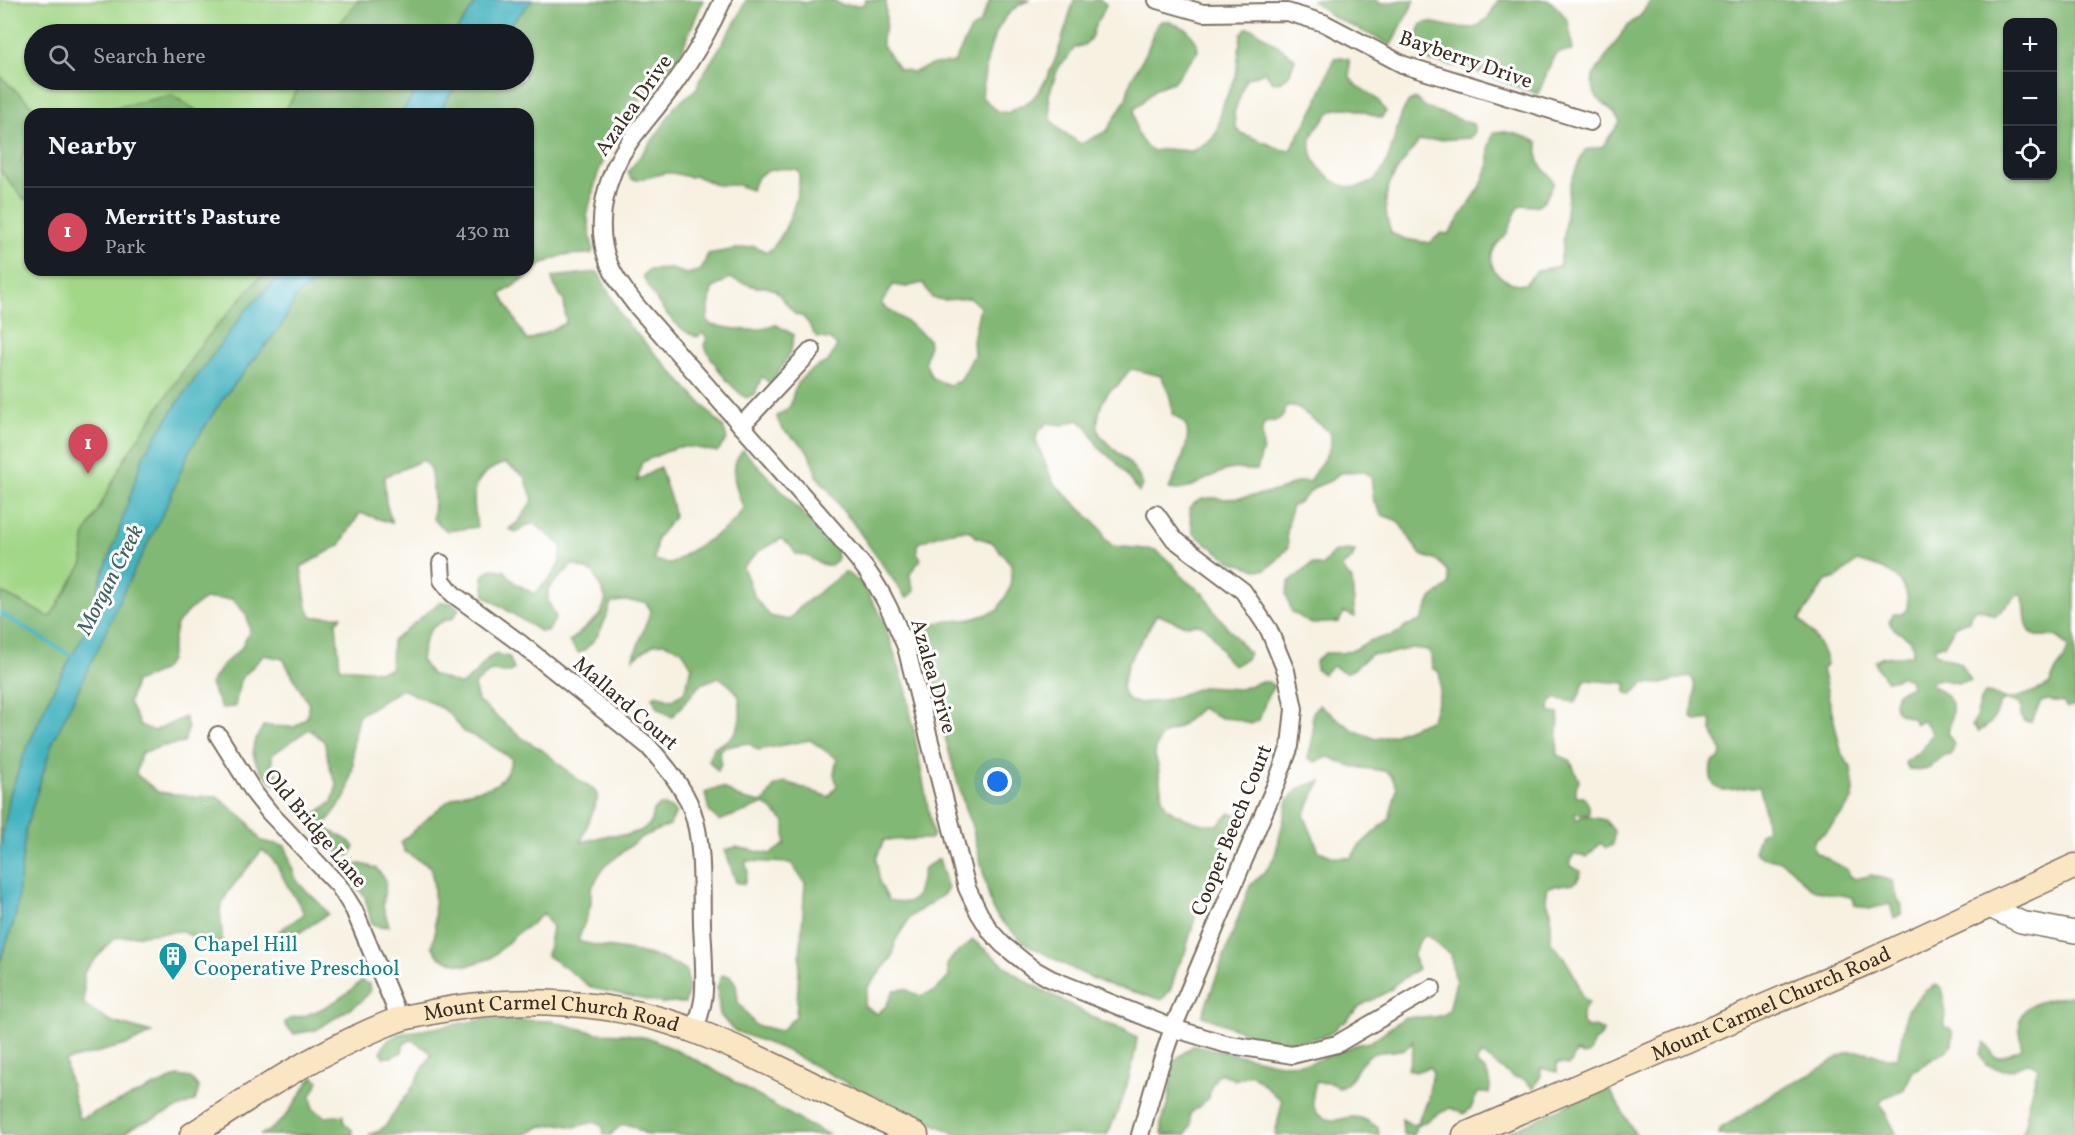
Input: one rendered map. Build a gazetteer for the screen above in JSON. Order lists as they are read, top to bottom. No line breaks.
{"streets":{"main road":["Mount Carmel Church Road"],"street":["Bayberry Drive","Azalea Drive","Mallard Court","Old Bridge Lane","Cooper Beech Court"]},"crossings":[["Azalea Drive","Cooper Beech Court"],["Mallard Court","Mount Carmel Church Road"],["Old Bridge Lane","Mount Carmel Church Road"]],"water":["Morgan Creek"],"places":{"building":["Chapel Hill Cooperative Preschool"]},"page":{"map_buttons":["+","−"],"search":"Search here","heading":"Nearby","list":[{"mark":"1","name":"Merritt's Pasture","note":"Park","value":"430 m"}],"pins":"1"}}
